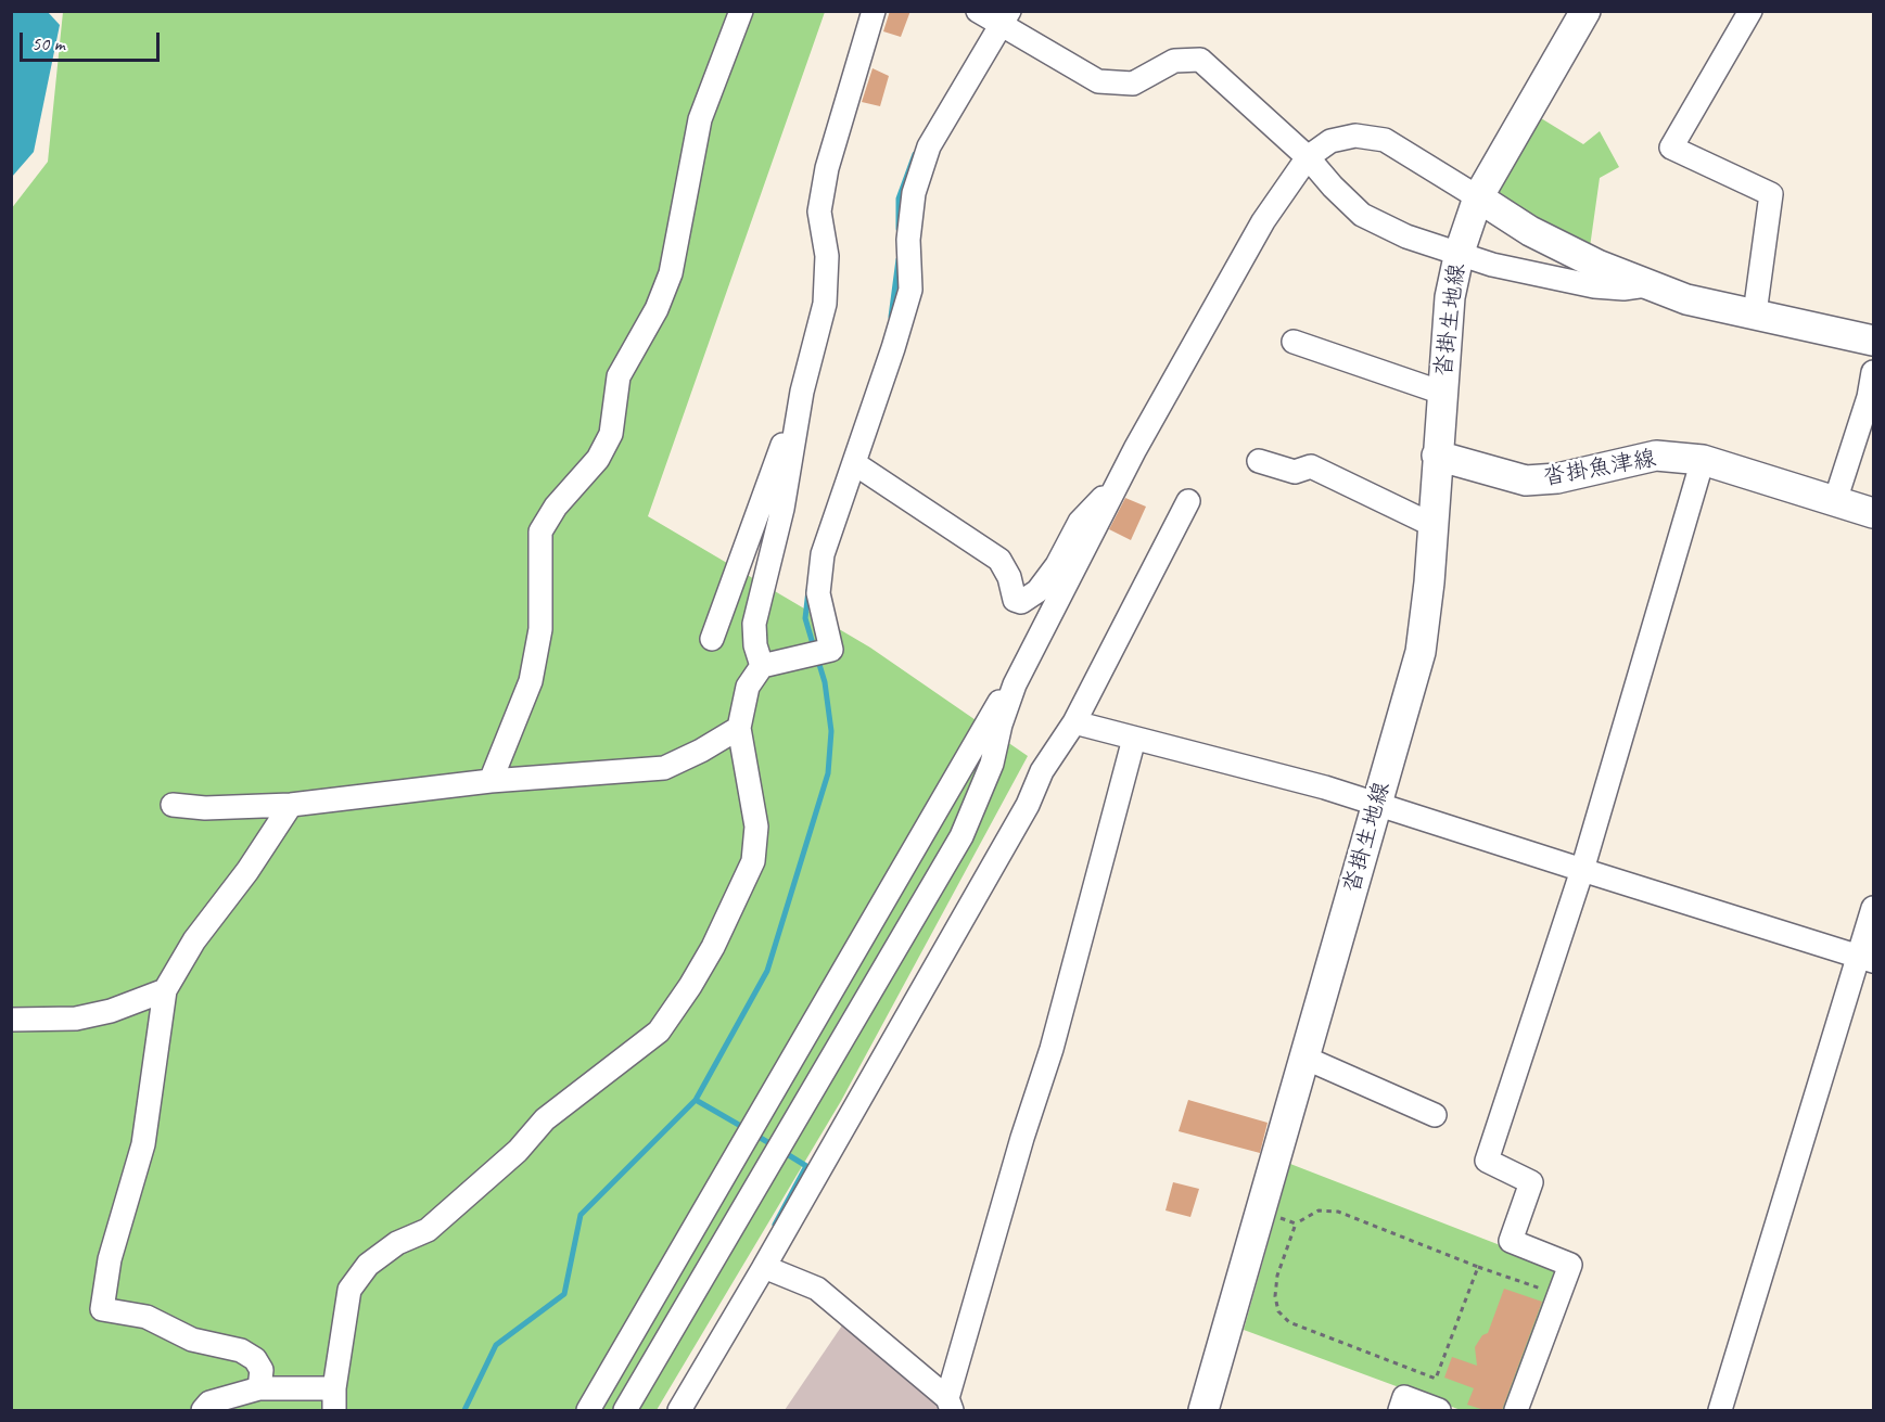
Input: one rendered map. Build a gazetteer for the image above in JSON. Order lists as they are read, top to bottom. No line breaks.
{"streets":{"main road":["沓掛生地線","沓掛魚津線"]},"crossings":[["沓掛生地線","沓掛魚津線"]],"scale_bar":"50 m"}
